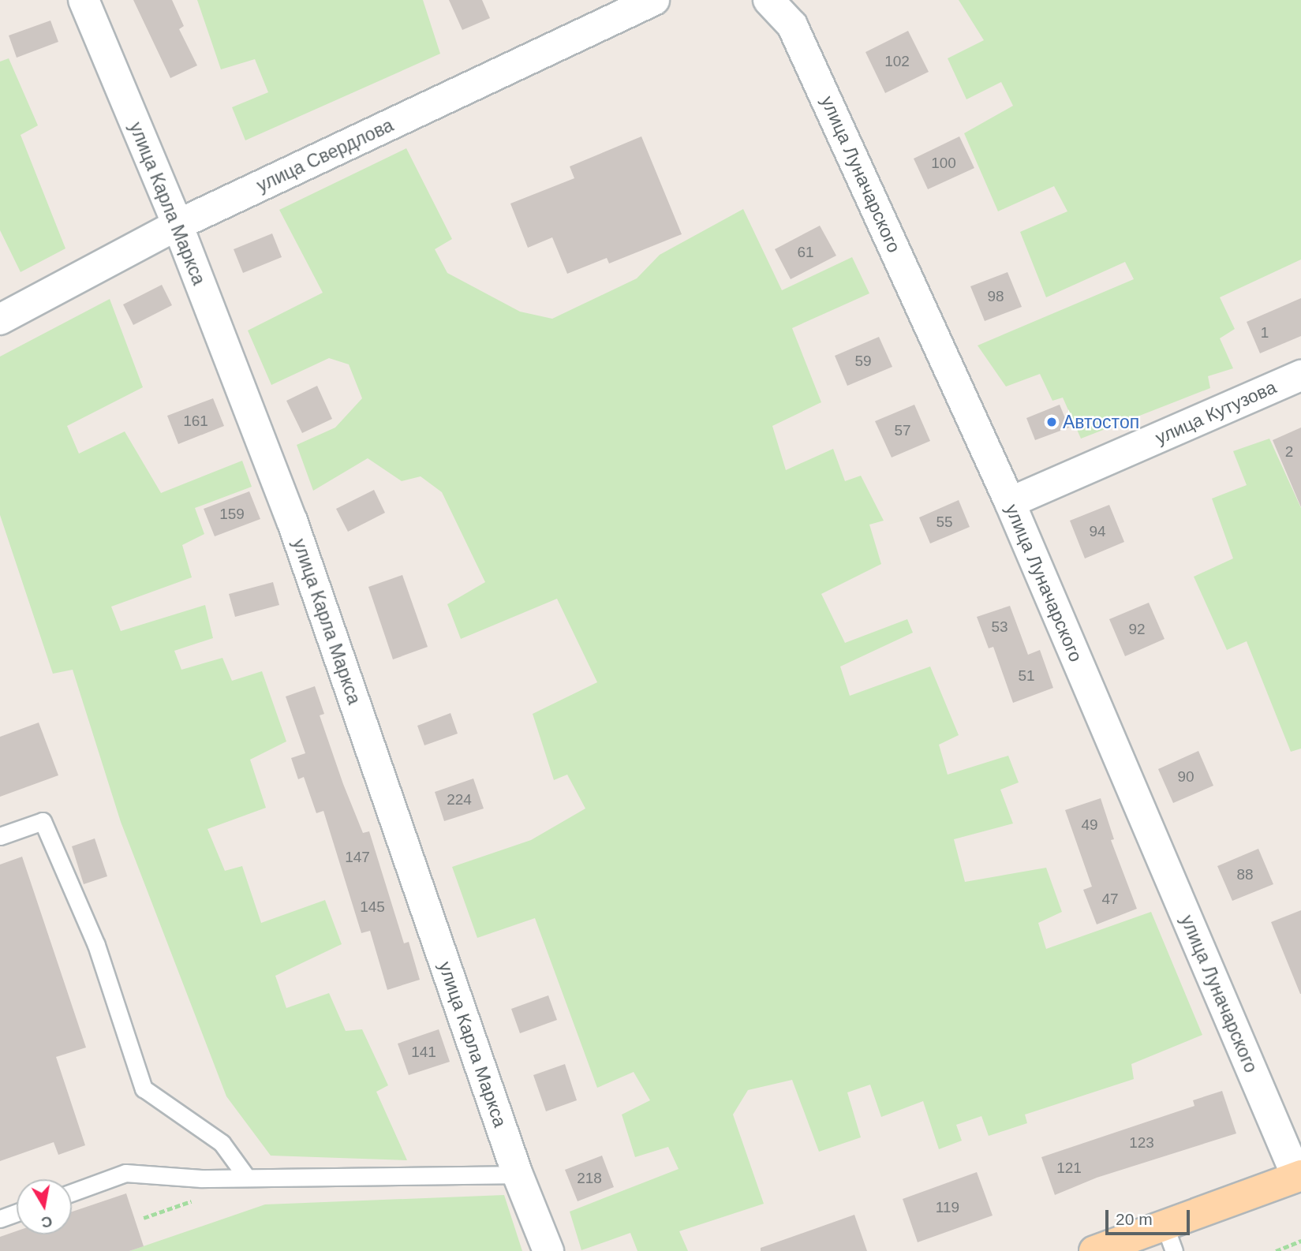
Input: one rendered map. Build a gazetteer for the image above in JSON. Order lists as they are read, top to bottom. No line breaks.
{"streets":{"street":["улица Свердлова","улица Луначарского","улица Карла Маркса","улица Кутузова"]},"crossings":[["улица Свердлова","улица Карла Маркса"],["улица Луначарского","улица Кутузова"]],"places":["Автостоп"],"house_numbers":["102","100","61","98","1","59","161","57","2","159","55","94","53","92","51","90","224","49","147","88","47","145","141","123","121","218","119"],"scale_bar":"20 m","north":"bottom"}
